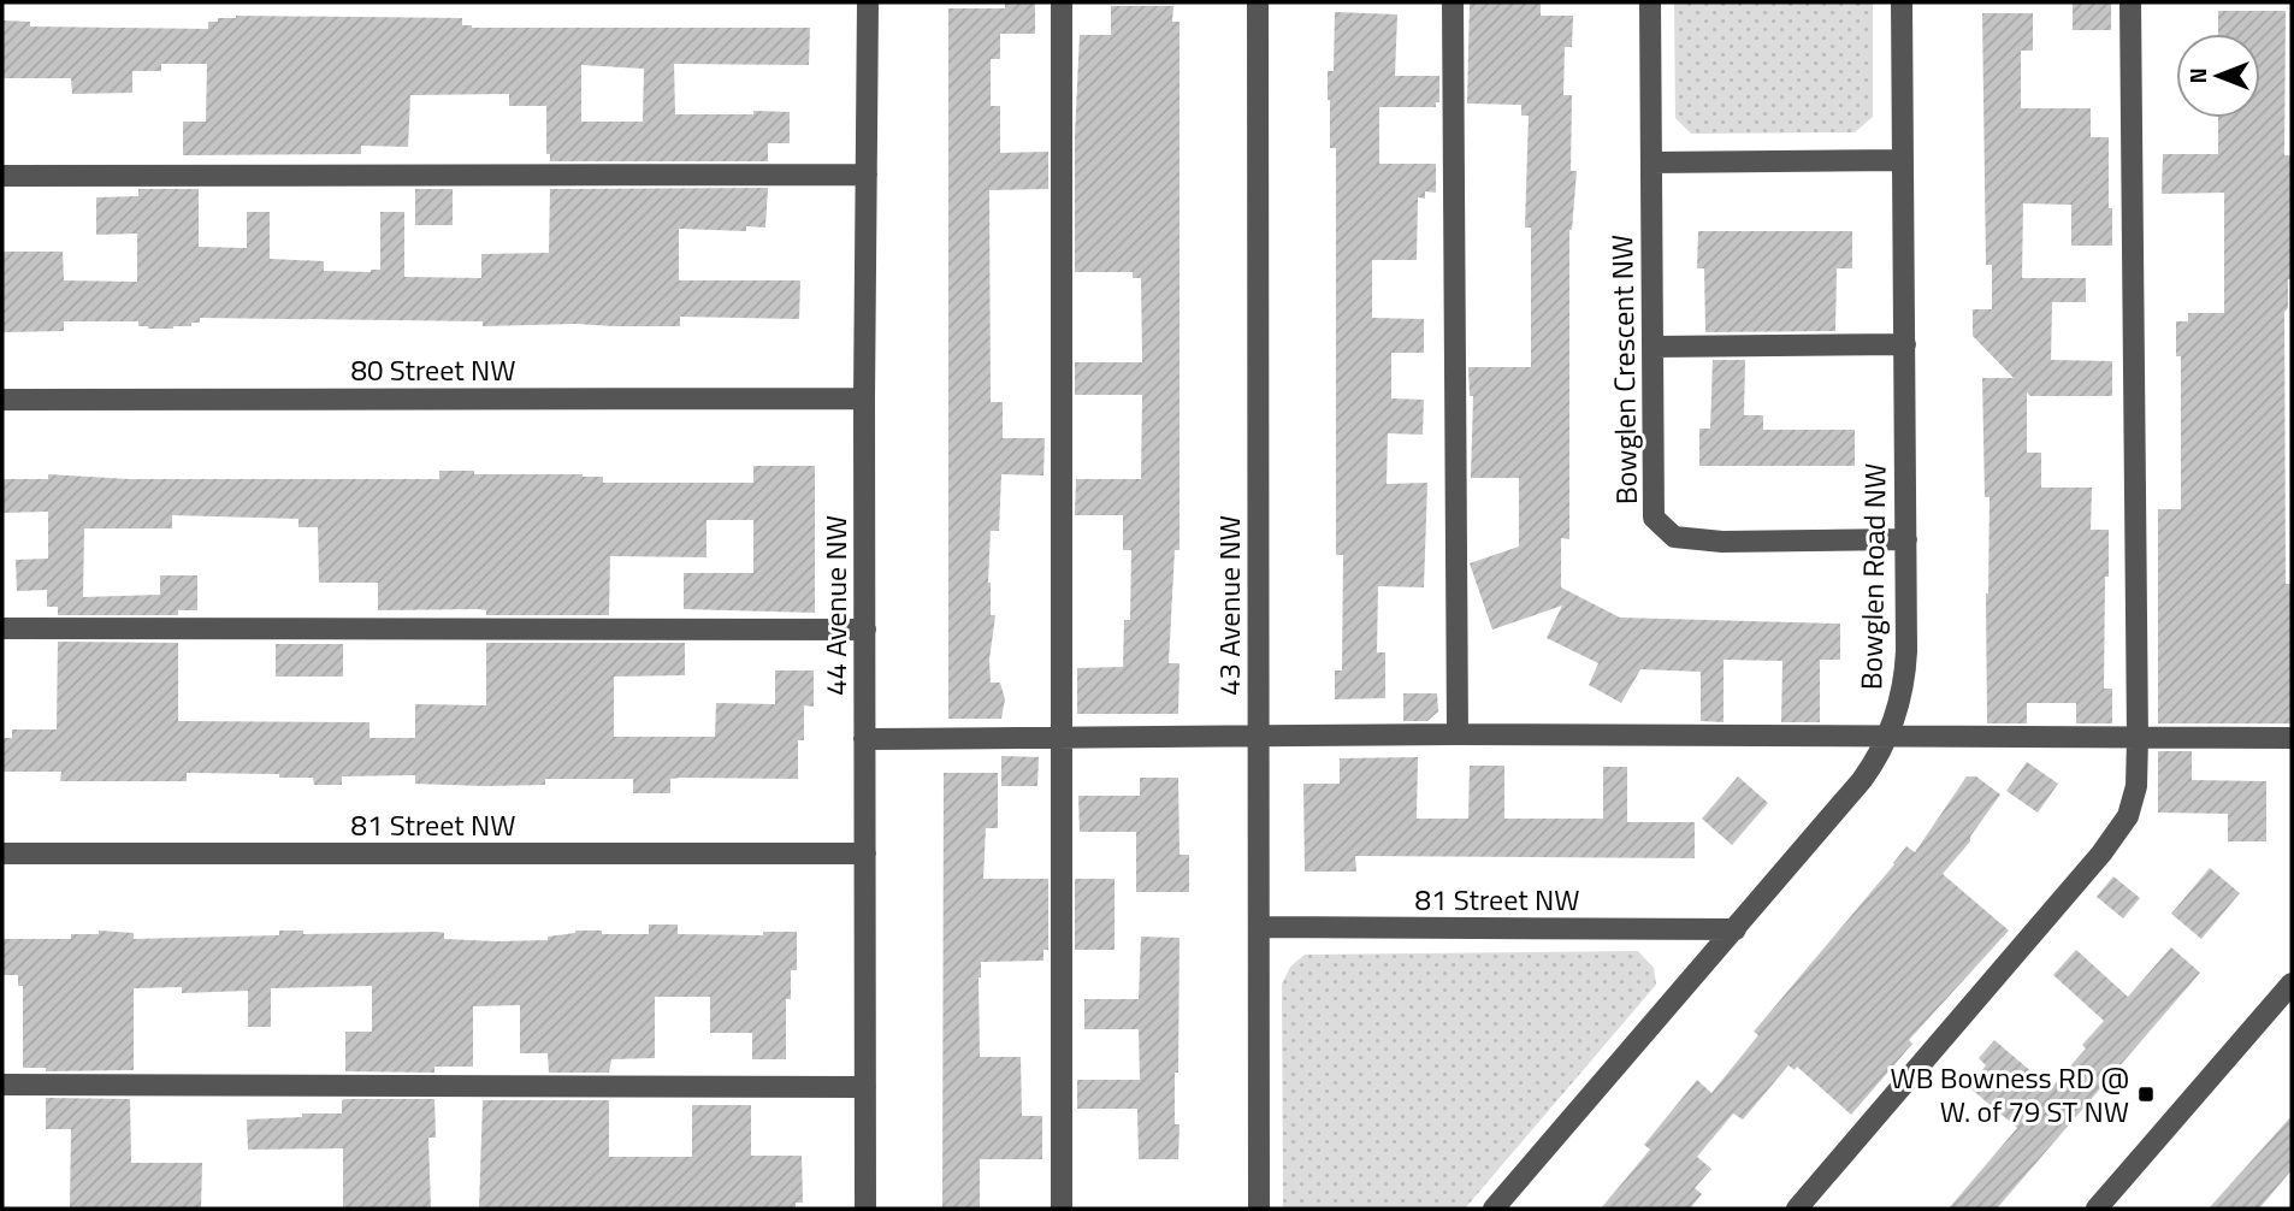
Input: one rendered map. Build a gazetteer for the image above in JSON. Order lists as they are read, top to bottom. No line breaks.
{"streets":{"street":["80 Street NW","Bowglen Crescent NW","Bowglen Road NW","44 Avenue NW","43 Avenue NW","81 Street NW"]},"crossings":[["80 Street NW","44 Avenue NW"],["Bowglen Crescent NW","Bowglen Road NW"],["Bowglen Road NW","81 Street NW"],["44 Avenue NW","81 Street NW"],["43 Avenue NW","81 Street NW"]],"places":{"transit":["WB Bowness RD @ W. of 79 ST NW"]},"north":"left"}
